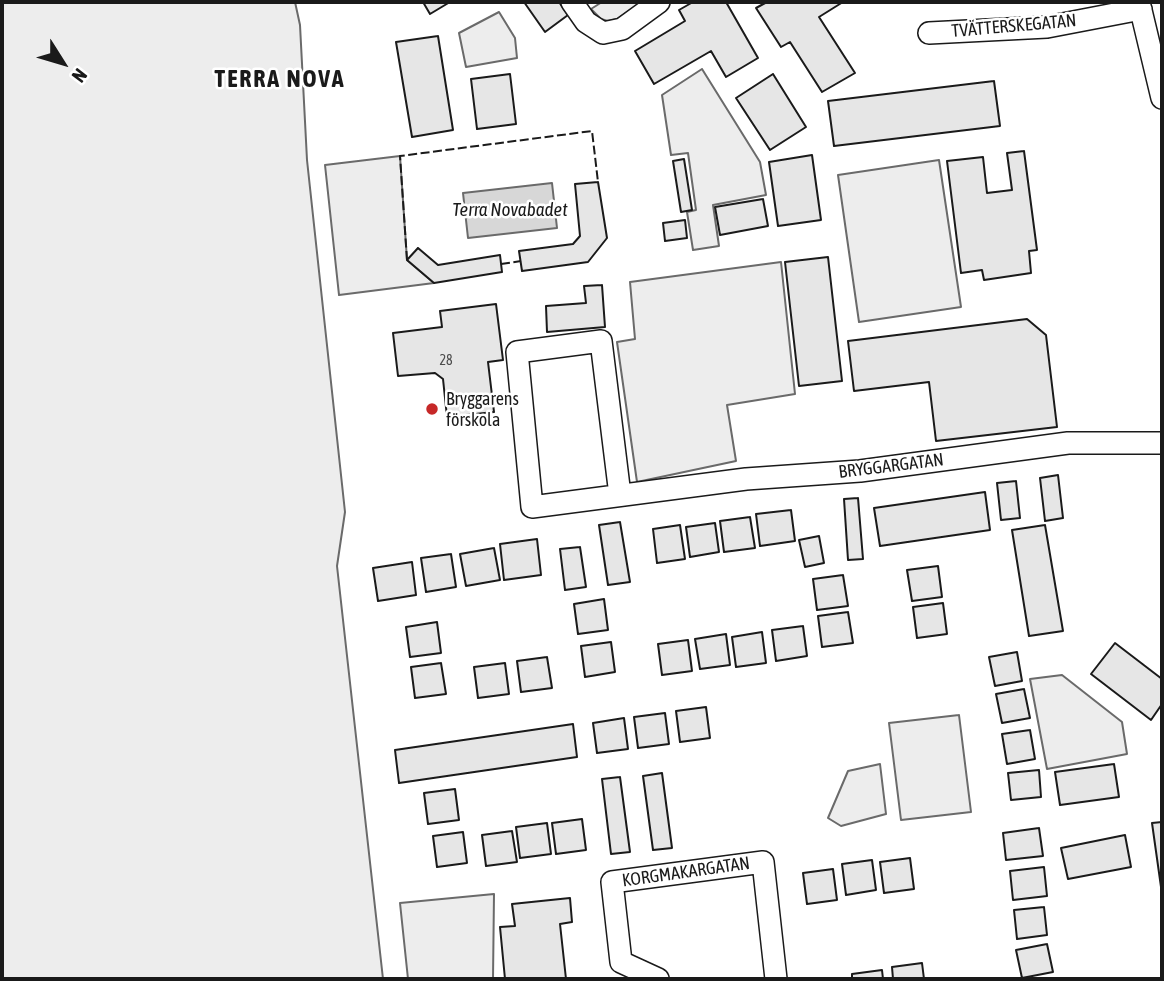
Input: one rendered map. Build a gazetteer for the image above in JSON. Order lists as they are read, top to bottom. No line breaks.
{"streets":{"street":["TVÄTTERSKEGATAN","BRYGGARGATAN","KORGMAKARGATAN"]},"districts":["TERRA NOVA"],"water":["Terra Novabadet"],"places":["Bryggarens förskola"],"house_numbers":["28"],"north":"bottom right"}
